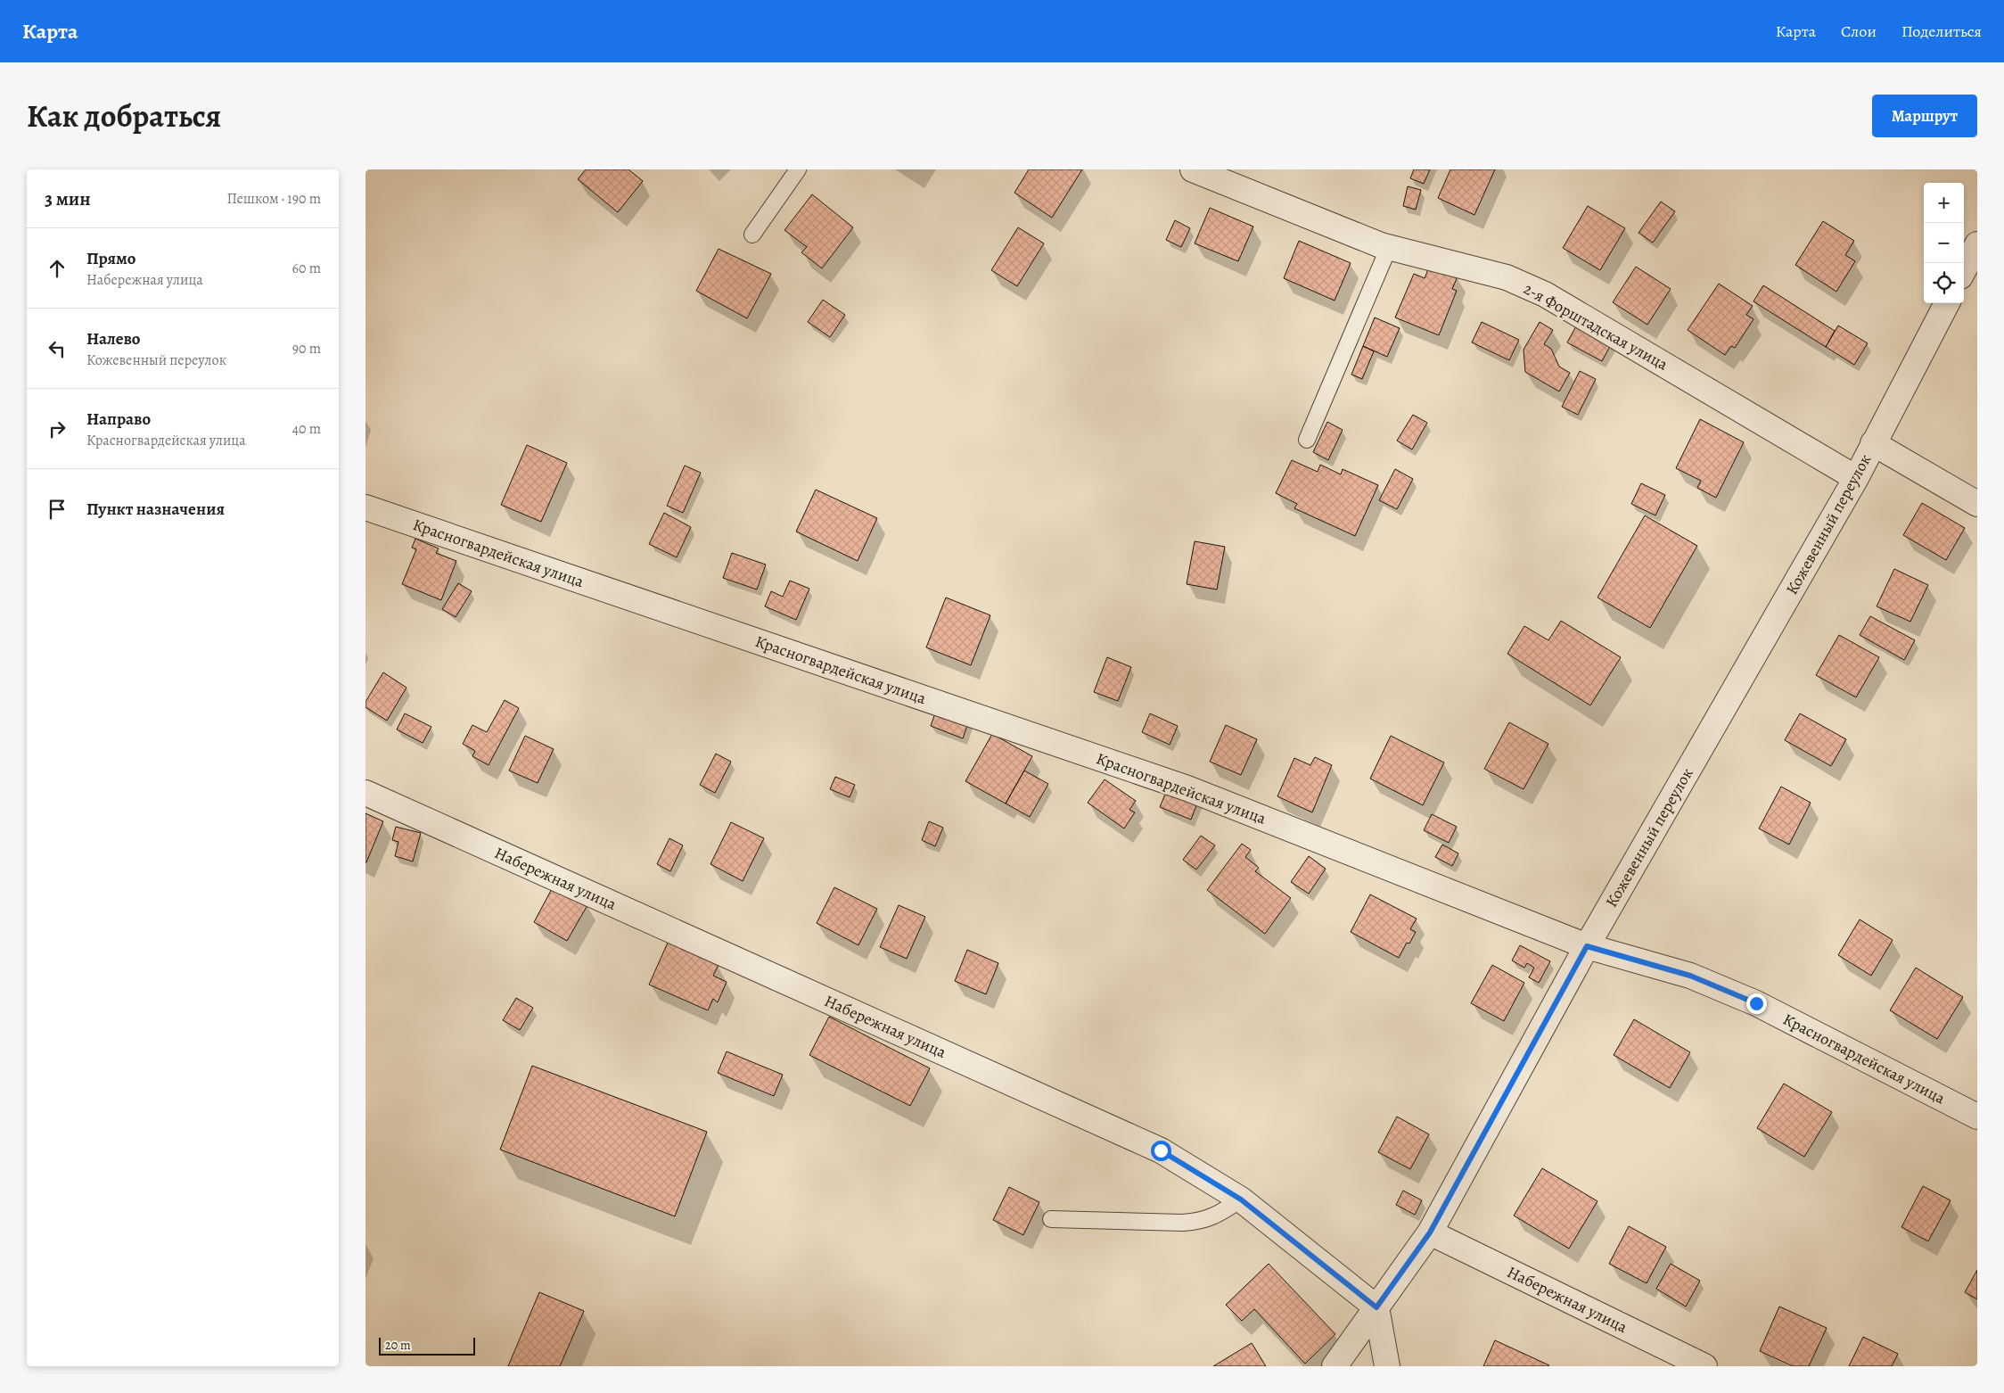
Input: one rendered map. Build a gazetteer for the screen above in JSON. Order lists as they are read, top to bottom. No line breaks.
{"streets":{"street":["2-я Форштадская улица","Кожевенный переулок","Красногвардейская улица","Набережная улица"]},"crossings":[["2-я Форштадская улица","Кожевенный переулок"],["Кожевенный переулок","Красногвардейская улица"],["Кожевенный переулок","Набережная улица"]],"scale_bar":"20 m","page":{"header":"Карта","nav":["Карта","Слои","Поделиться"],"title":"Как добраться","buttons":"Маршрут","heading":["3 мин","Пешком · 190 m"],"map_buttons":["+","−"],"list":[["Прямо","Набережная улица","60 m"],["Налево","Кожевенный переулок","90 m"],["Направо","Красногвардейская улица","40 m"],"Пункт назначения"],"scale":"20 m"}}
